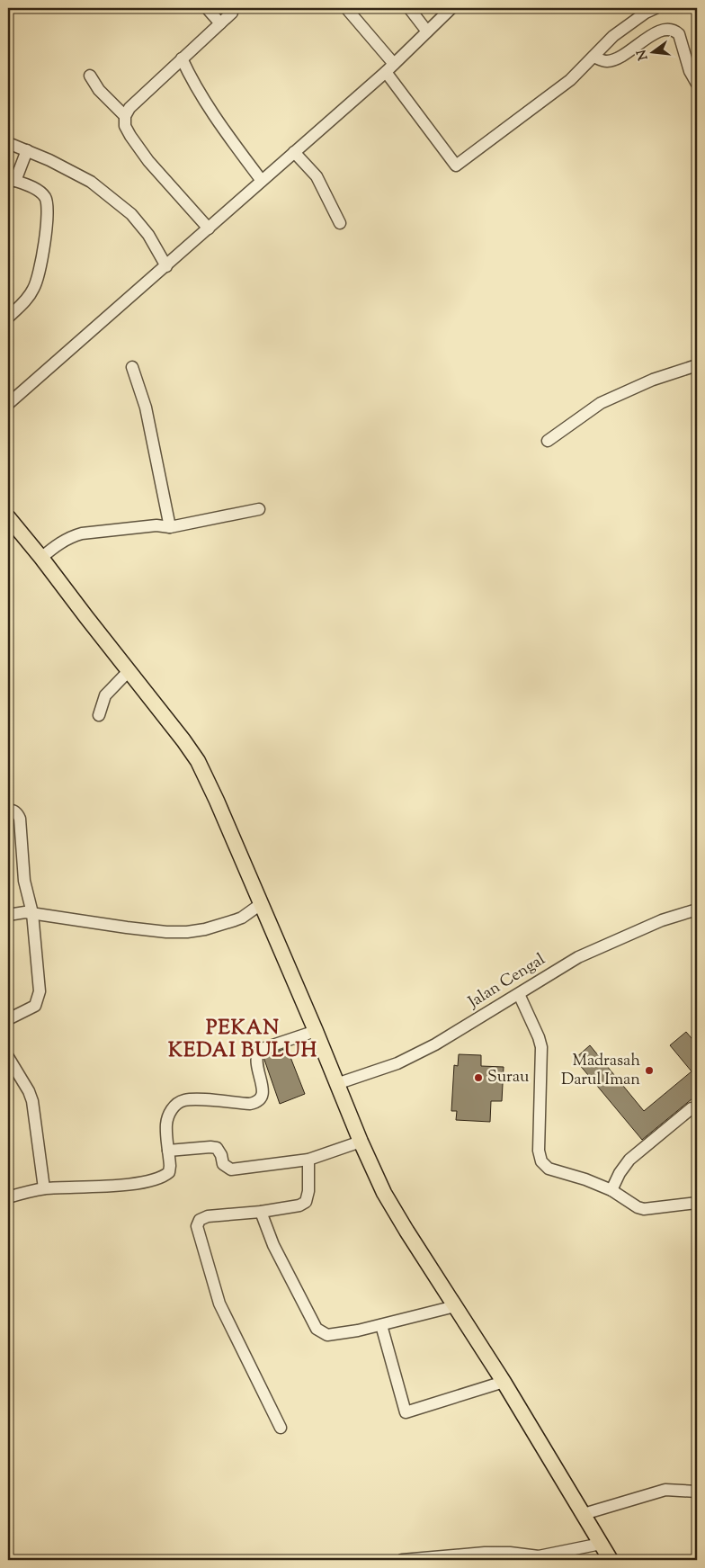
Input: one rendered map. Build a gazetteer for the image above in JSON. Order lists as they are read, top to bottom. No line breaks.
{"streets":{"street":["Jalan Cengal"]},"districts":["PEKAN KEDAI BULUH"],"places":["Madrasah Darul Iman","Surau"],"north":"left"}
